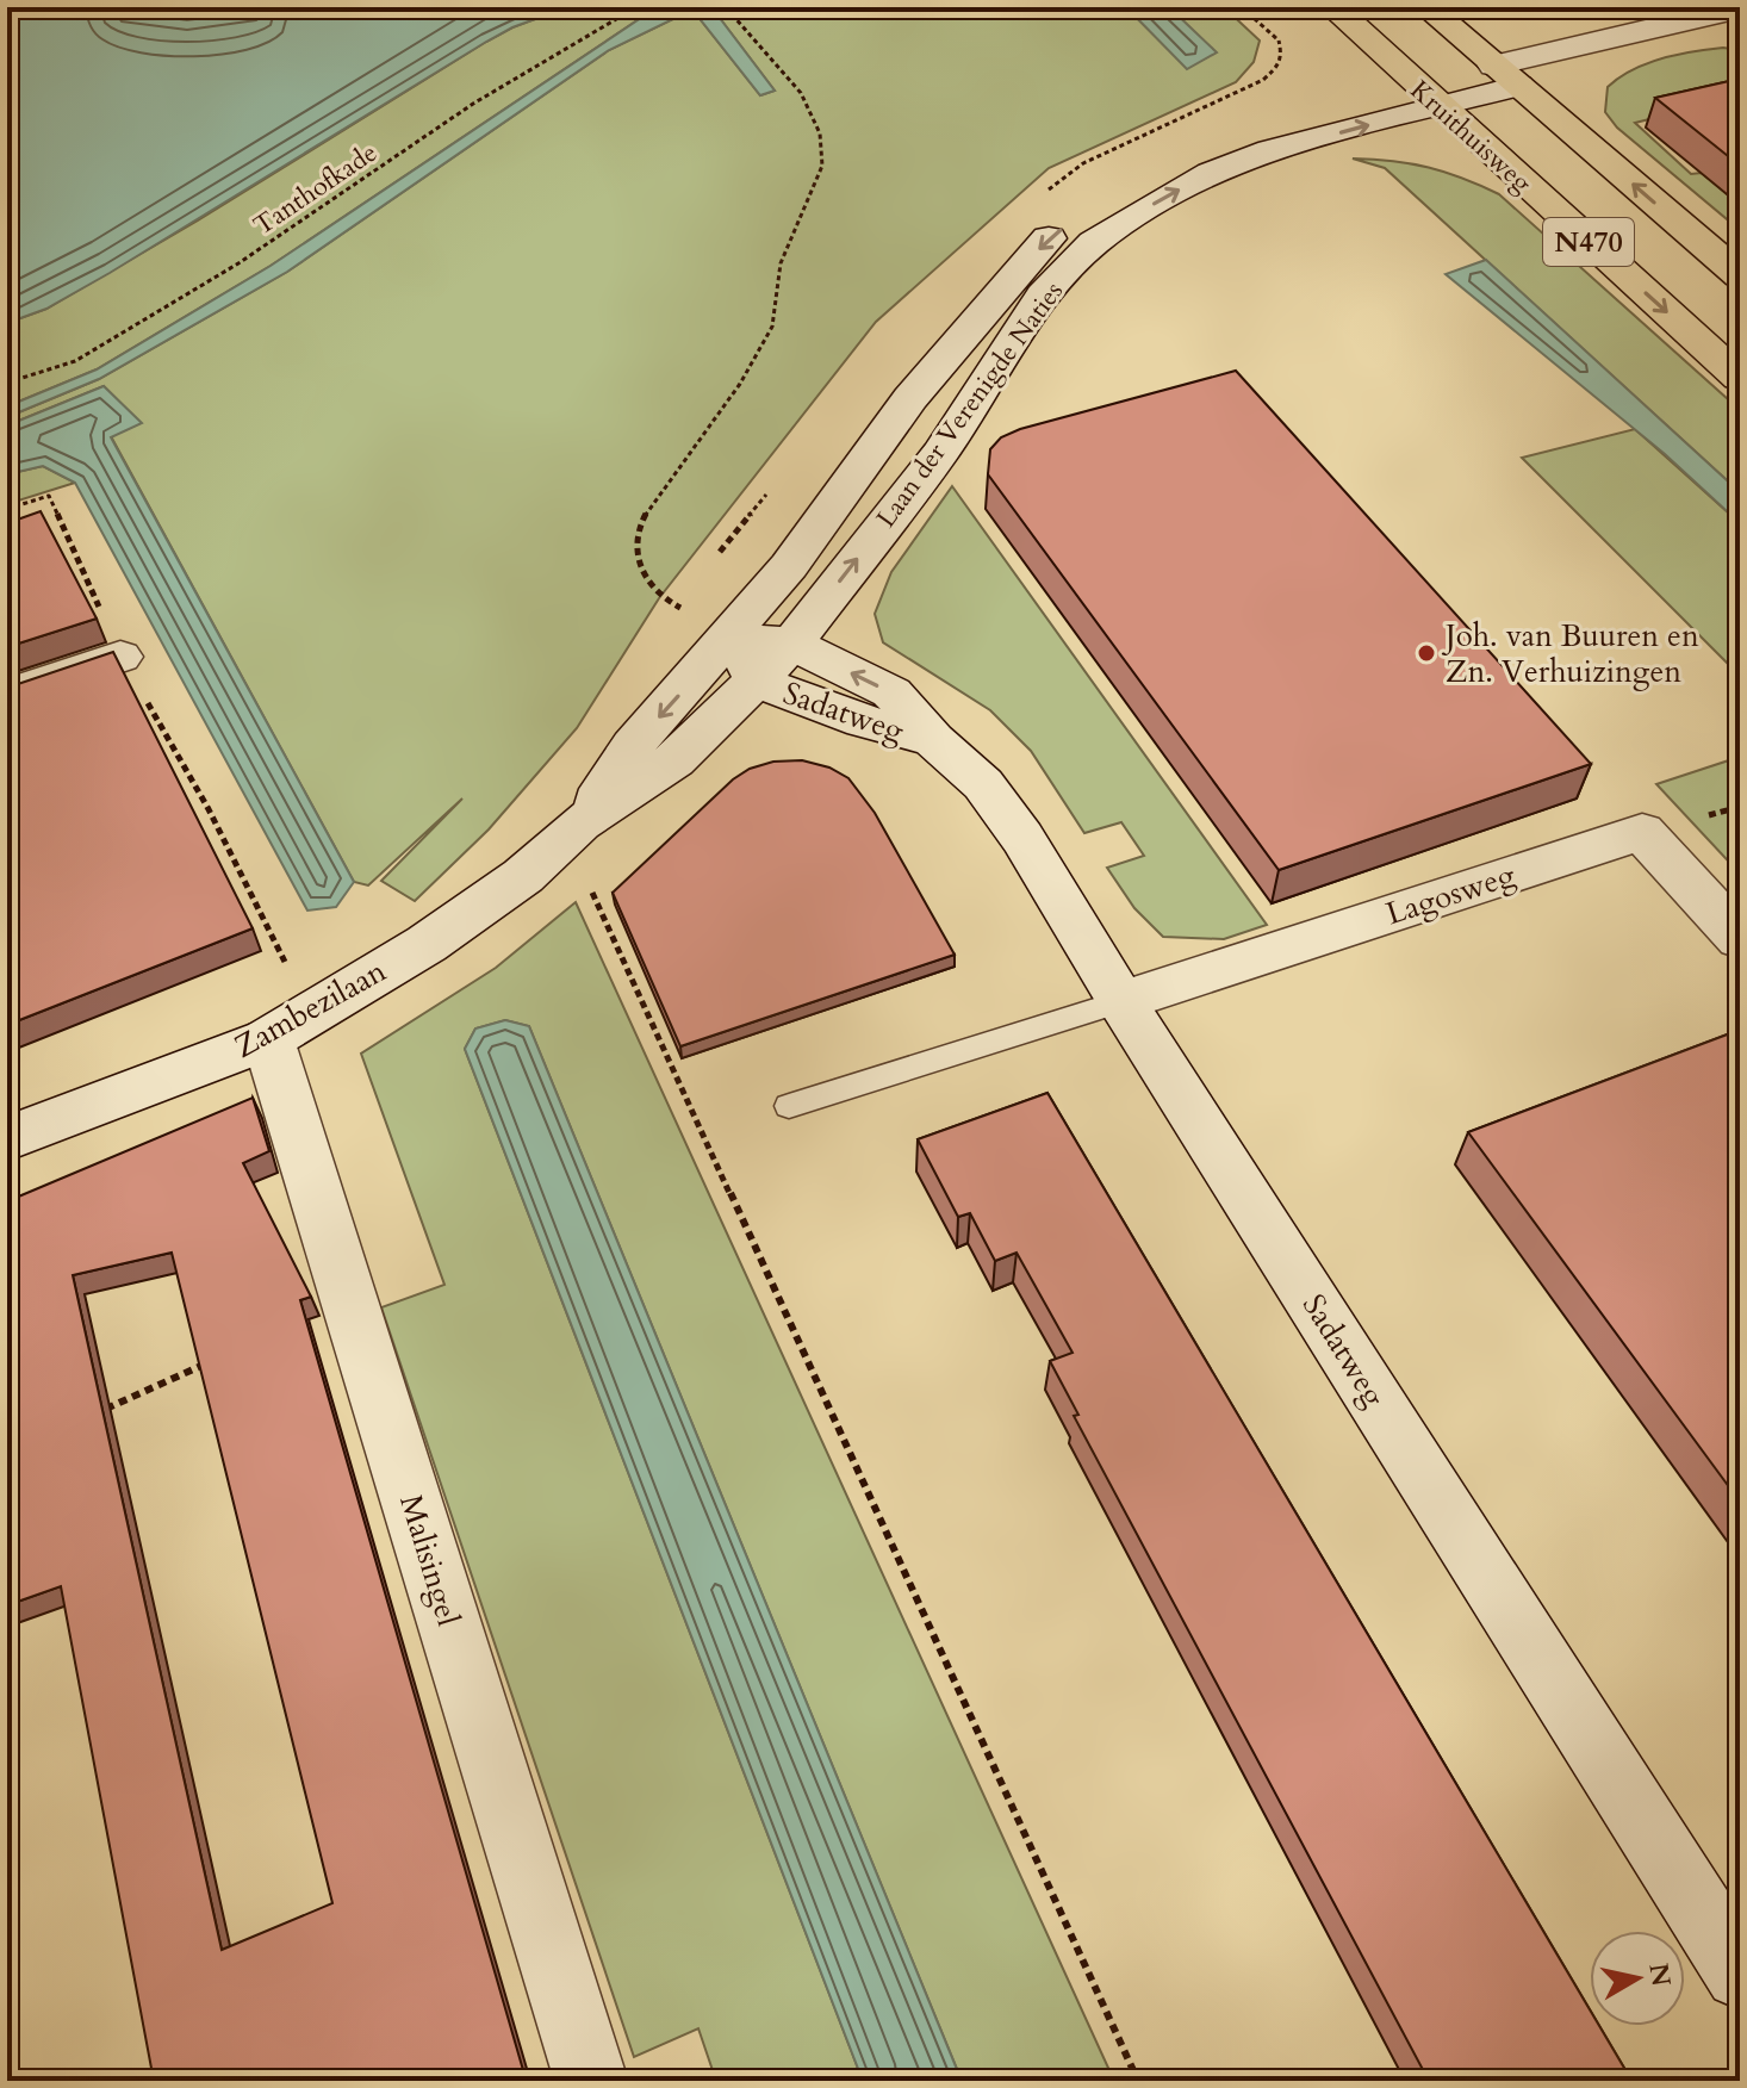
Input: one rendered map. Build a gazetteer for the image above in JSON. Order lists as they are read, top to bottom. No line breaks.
{"streets":{"main road":["Kruithuisweg","N470"],"street":["Laan der Verenigde Naties","Sadatweg","Lagosweg","Zambezilaan","Malisingel"],"path":["Tanthofkade"]},"crossings":[["Kruithuisweg","Laan der Verenigde Naties"],["Laan der Verenigde Naties","Sadatweg"],["Laan der Verenigde Naties","Zambezilaan"],["Sadatweg","Lagosweg"],["Sadatweg","Zambezilaan"],["Zambezilaan","Malisingel"]],"places":["Joh. van Buuren en Zn. Verhuizingen"],"north":"right"}
